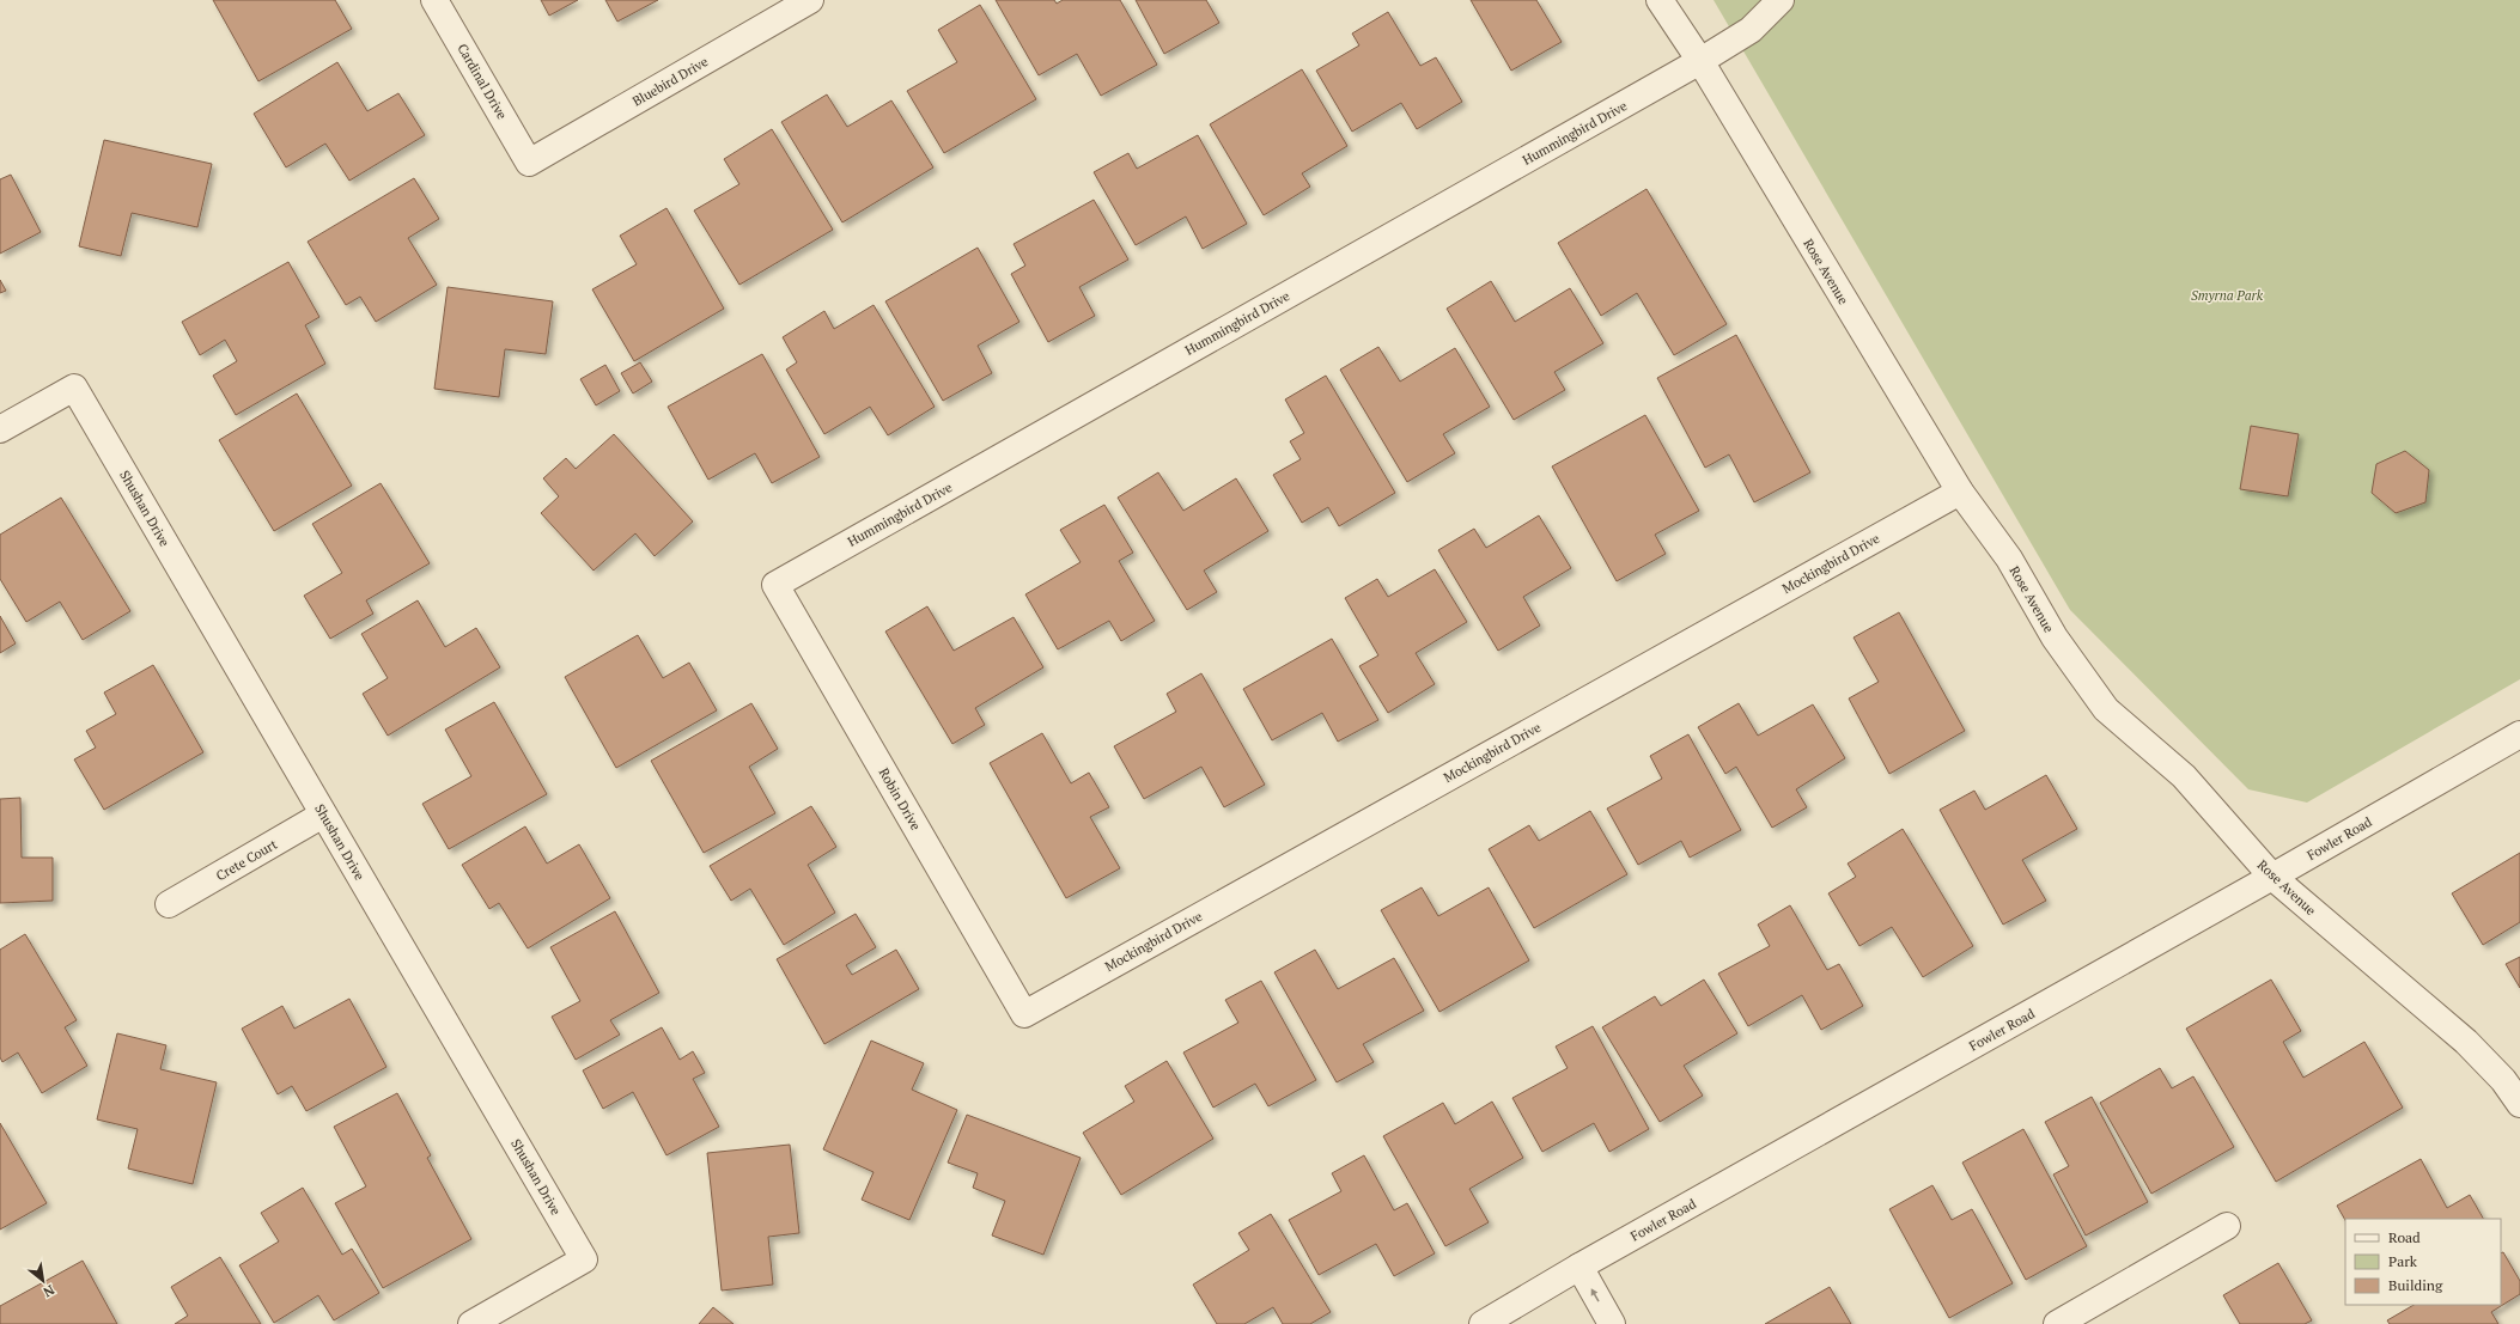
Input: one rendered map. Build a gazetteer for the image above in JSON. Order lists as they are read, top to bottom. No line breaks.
{"streets":{"street":["Cardinal Drive","Bluebird Drive","Hummingbird Drive","Rose Avenue","Shushan Drive","Mockingbird Drive","Robin Drive","Fowler Road","Crete Court"]},"crossings":[["Cardinal Drive","Bluebird Drive"],["Hummingbird Drive","Rose Avenue"],["Hummingbird Drive","Robin Drive"],["Rose Avenue","Mockingbird Drive"],["Rose Avenue","Fowler Road"],["Shushan Drive","Crete Court"],["Mockingbird Drive","Robin Drive"]],"parks":["Smyrna Park"],"legend":["Road","Park","Building"],"north":"bottom right"}
